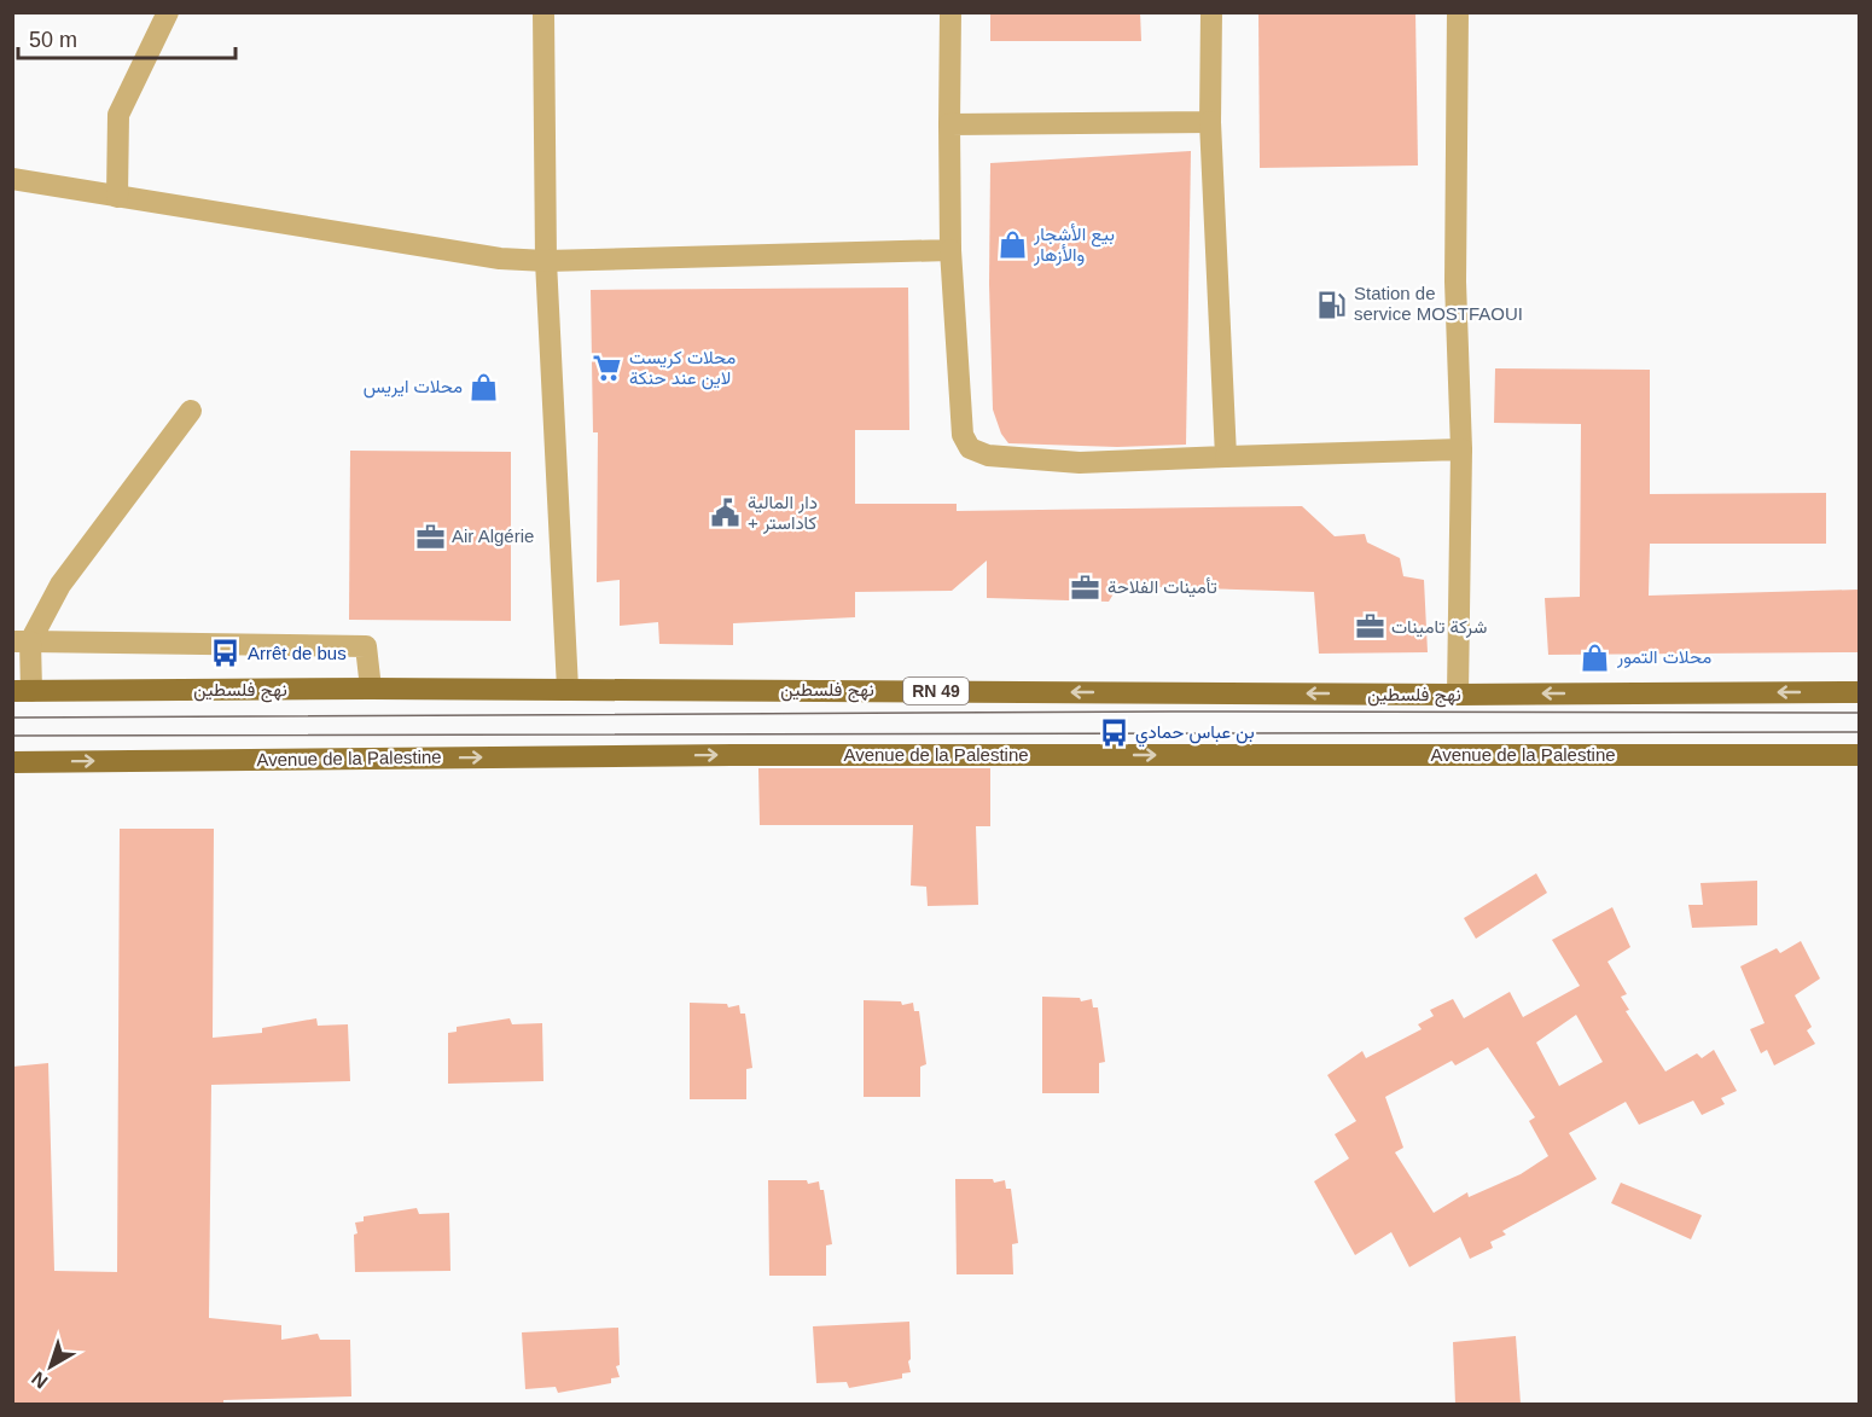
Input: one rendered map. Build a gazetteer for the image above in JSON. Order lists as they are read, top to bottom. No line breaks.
{"streets":{"main road":["نهج فلسطين","RN 49","Avenue de la Palestine"]},"one_way":["نهج فلسطين","Avenue de la Palestine"],"places":{"shop":["بيع الأشجار والأزهار","محلات ايريس","محلات التمور"],"fuel station":["Station de service MOSTFAOUI"],"supermarket":["محلات كريست لاين عند حنكة"],"public building":["دار المالية + كاداستر"],"office":["Air Algérie","تأمينات الفلاحة","شركة تامينات"],"bus stop":["Arrêt de bus","بن عباس حمادي"]},"scale_bar":"50 m","north":"bottom left"}
